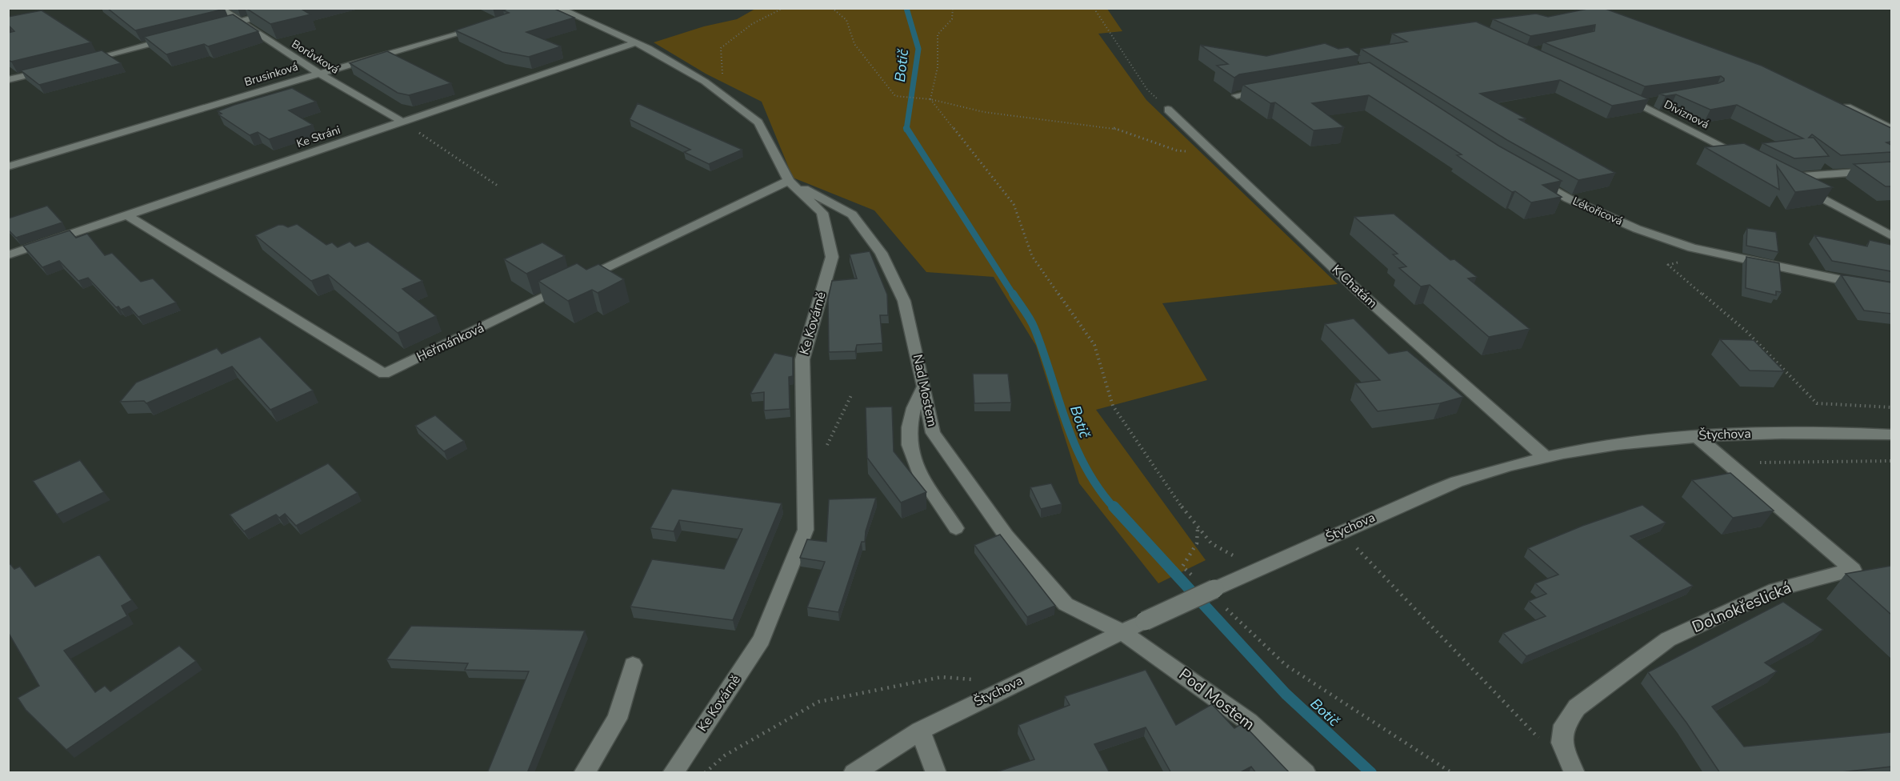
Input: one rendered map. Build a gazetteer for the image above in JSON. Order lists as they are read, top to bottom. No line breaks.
{"streets":{"street":["Borůvková","Brusinková","Diviznová","Ke Stráni","Lékořicová","K Chatám","Ke Kovárně","Heřmánková","Nad Mostem","Štychova","Dolnokřeslická","Pod Mostem"]},"crossings":[["Borůvková","Brusinková"],["Borůvková","Ke Stráni"],["Ke Stráni","Ke Kovárně"],["Ke Stráni","Heřmánková"],["K Chatám","Štychova"],["Ke Kovárně","Heřmánková"],["Ke Kovárně","Nad Mostem"],["Heřmánková","Nad Mostem"],["Nad Mostem","Štychova"],["Nad Mostem","Pod Mostem"],["Štychova","Dolnokřeslická"],["Štychova","Pod Mostem"]],"water":["Botič"]}
